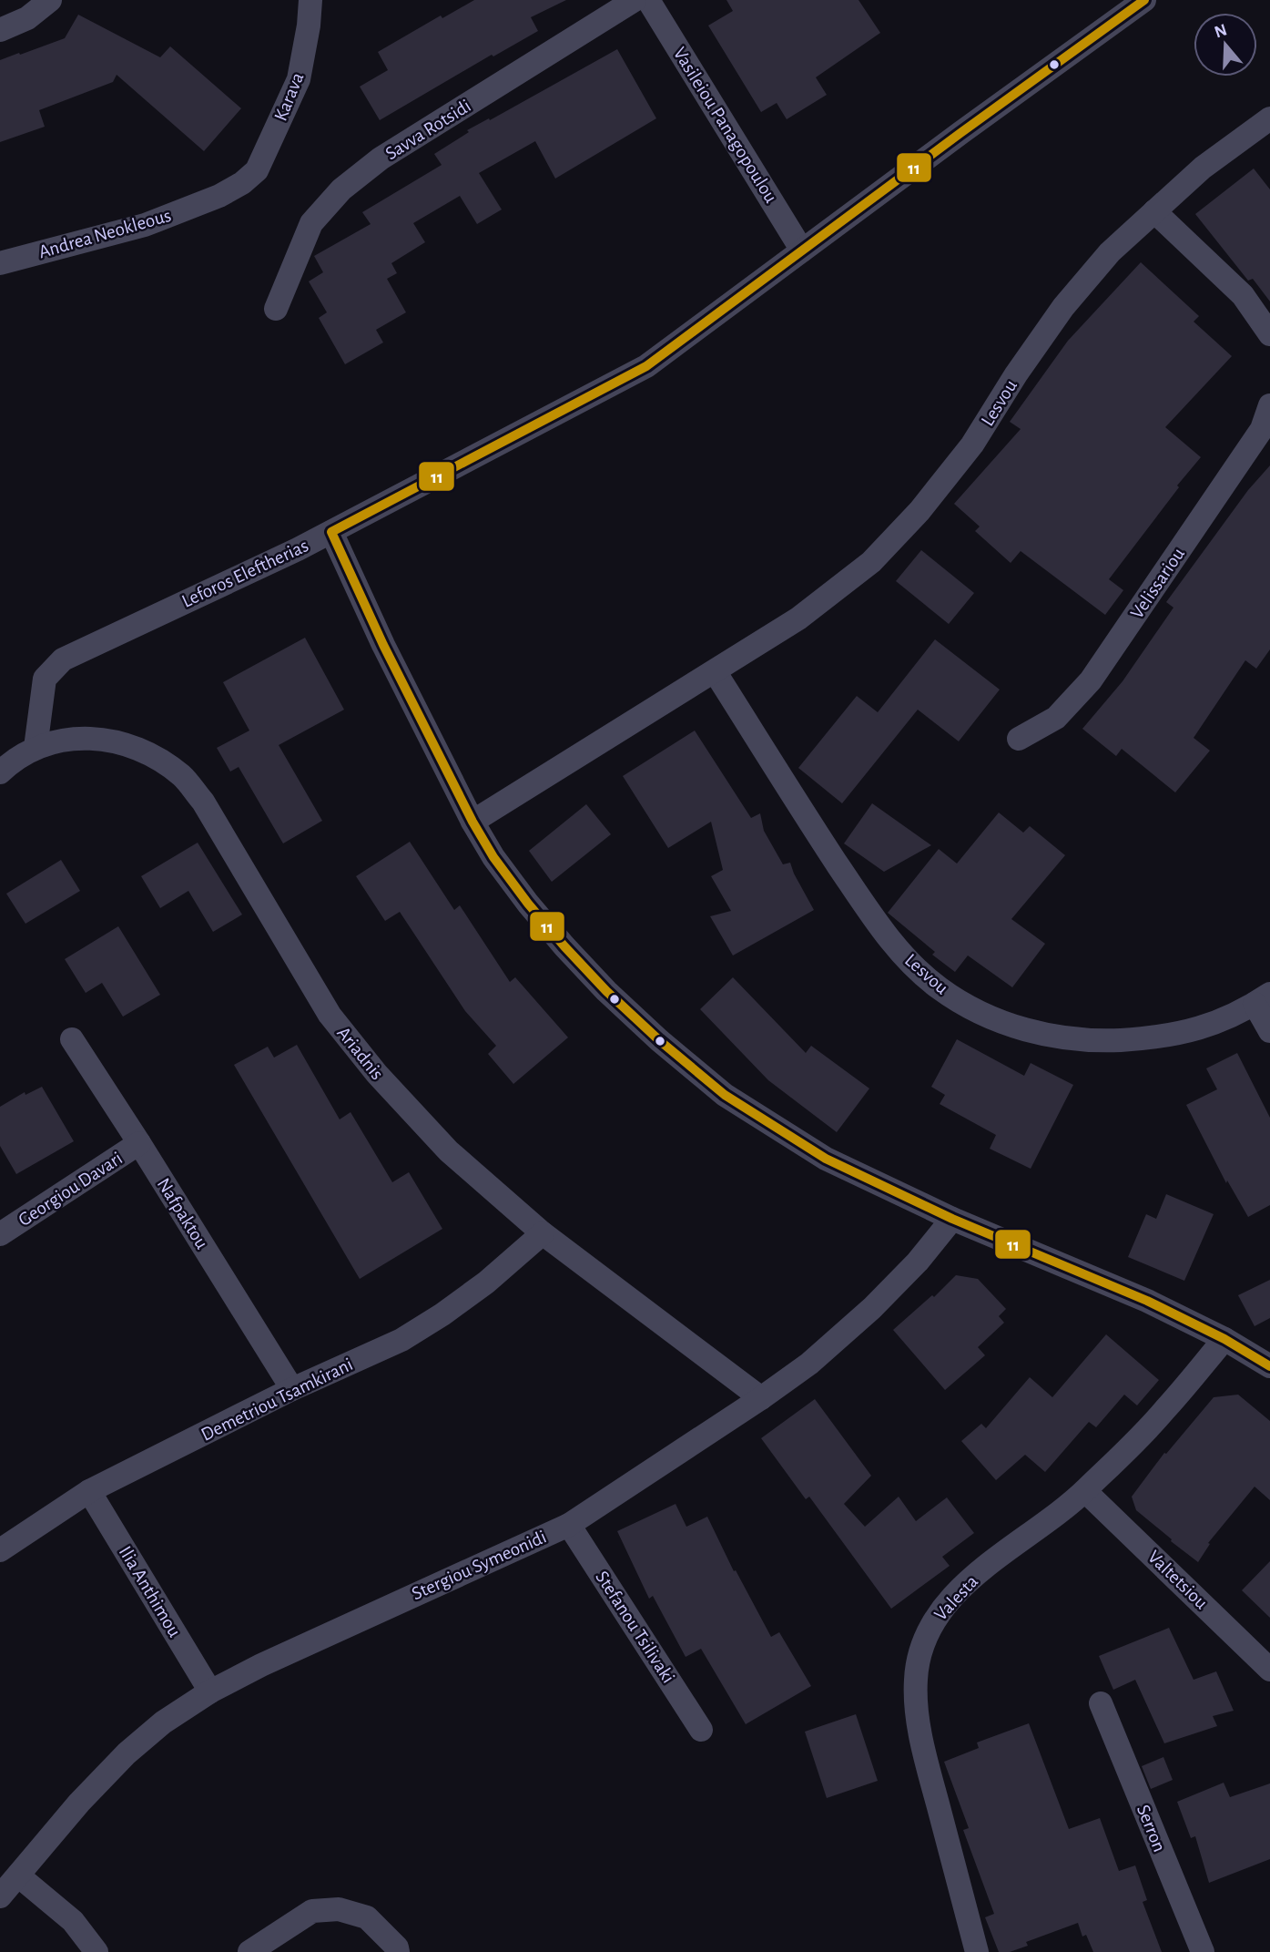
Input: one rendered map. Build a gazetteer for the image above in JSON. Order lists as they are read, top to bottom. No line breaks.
{"streets":{"street":["Karava","Vasileiou Panagopoulou","Savva Rotsidi","Andrea Neokleous","Lesvou","Leforos Eleftherias","Velissariou","Ariadnis","Georgiou Davari","Nafpaktou","Demetriou Tsamkirani","Stergiou Symeonidi","Valtetsiou","Ilia Anthimou","Valesta","Stefanou Tsilivaki","Serron"]},"crossings":[["Karava","Andrea Neokleous"],["Vasileiou Panagopoulou","Leforos Eleftherias"],["Leforos Eleftherias","Ariadnis"],["Ariadnis","Demetriou Tsamkirani"],["Ariadnis","Stergiou Symeonidi"],["Georgiou Davari","Nafpaktou"],["Nafpaktou","Demetriou Tsamkirani"],["Demetriou Tsamkirani","Ilia Anthimou"],["Stergiou Symeonidi","Ilia Anthimou"],["Stergiou Symeonidi","Stefanou Tsilivaki"],["Valtetsiou","Valesta"]],"lines":["transit line 11"],"north":"top"}
